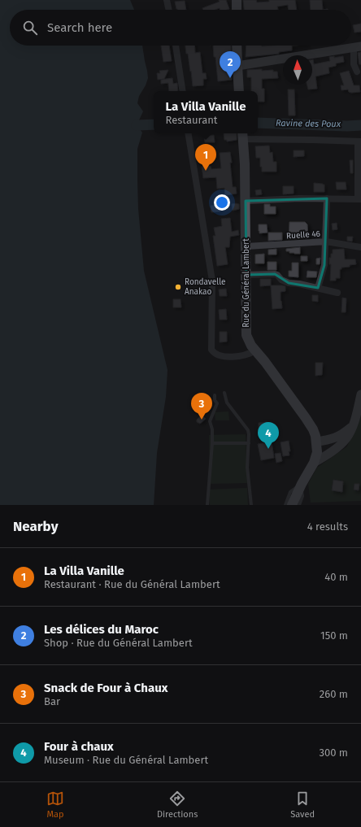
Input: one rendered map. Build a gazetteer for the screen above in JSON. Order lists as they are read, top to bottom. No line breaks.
{"streets":{"main road":["Rue du Général Lambert"],"street":["Ruelle 46"]},"crossings":[["Ruelle 46","Rue du Général Lambert"]],"water":["Ravine des Poux"],"places":["Rondavelle Anakao"],"north":"top","page":{"search":"Search here","pins":["2","1","3","4"],"popup":["La Villa Vanille","Restaurant"],"heading":["Nearby","4 results"],"list":[{"mark":"1","name":"La Villa Vanille","note":"Restaurant · Rue du Général Lambert","value":"40 m"},{"mark":"2","name":"Les délices du Maroc","note":"Shop · Rue du Général Lambert","value":"150 m"},{"mark":"3","name":"Snack de Four à Chaux","note":"Bar","value":"260 m"},{"mark":"4","name":"Four à chaux","note":"Museum · Rue du Général Lambert","value":"300 m"}],"nav":["Map","Directions","Saved"]}}
